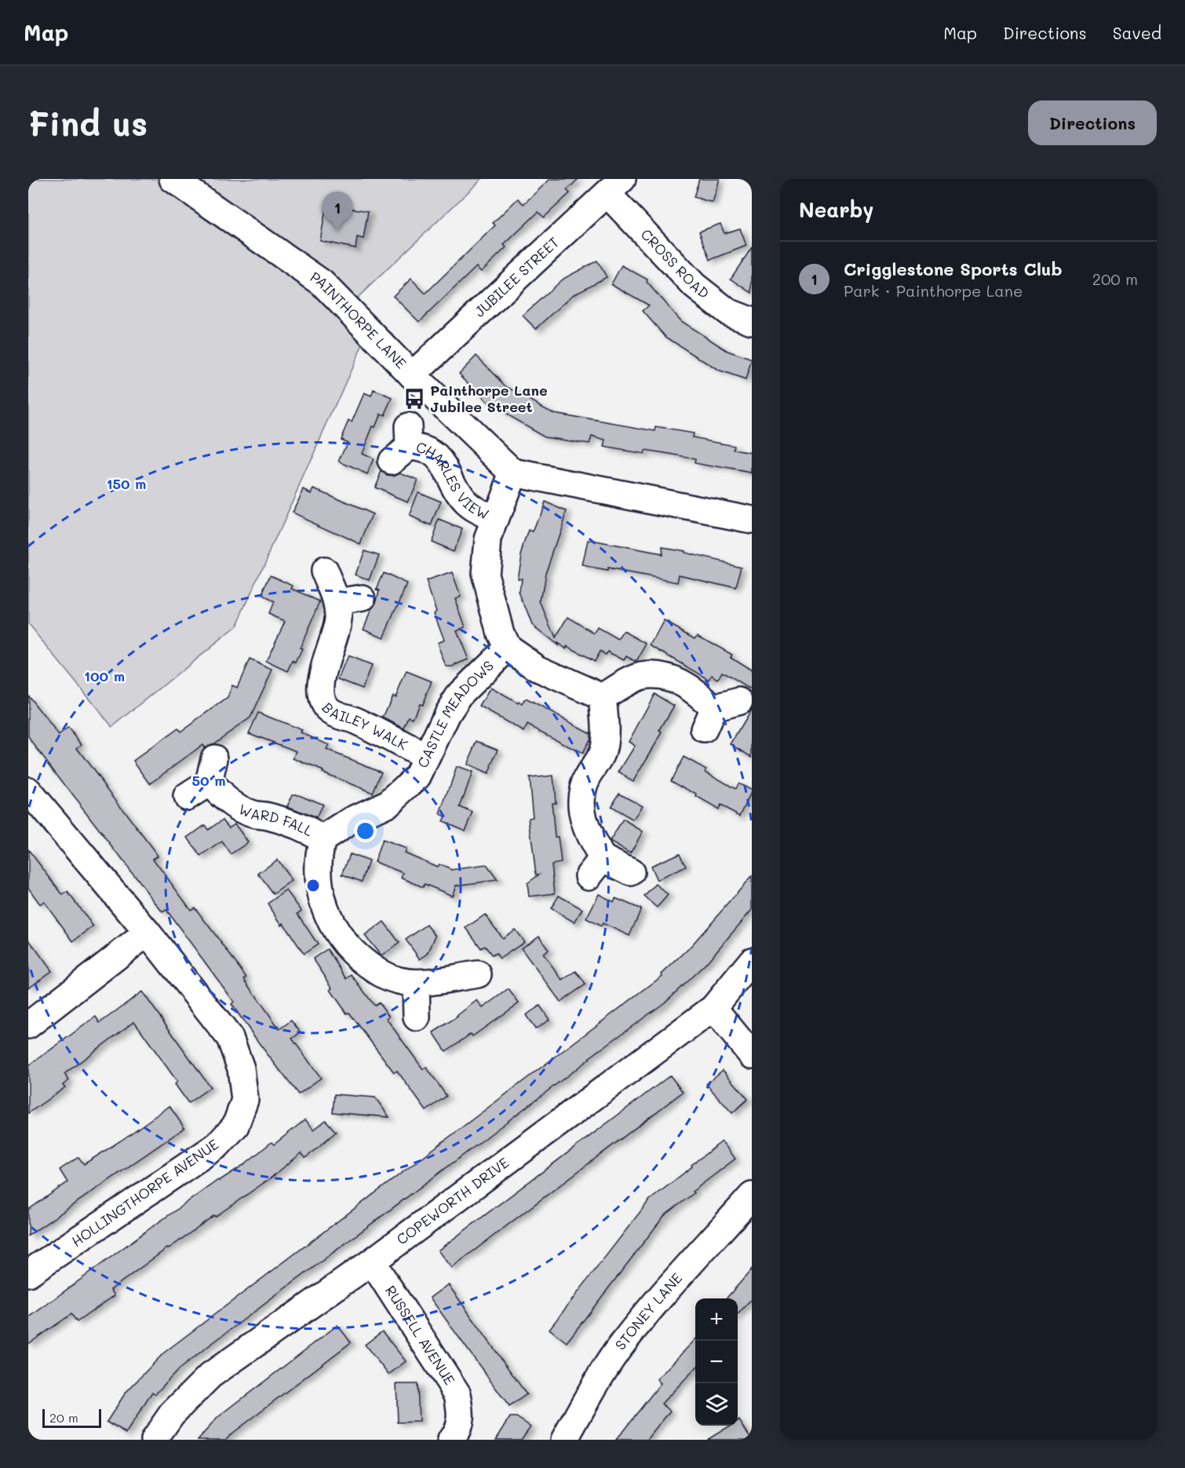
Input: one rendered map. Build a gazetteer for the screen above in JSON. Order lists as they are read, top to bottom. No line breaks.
{"streets":{"street":["CROSS ROAD","JUBILEE STREET","PAINTHORPE LANE","CHARLES VIEW","CASTLE MEADOWS","BAILEY WALK","WARD FALL","HOLLINGTHORPE AVENUE","COPEWORTH DRIVE","STONEY LANE","RUSSELL AVENUE"]},"crossings":[["CROSS ROAD","JUBILEE STREET"],["JUBILEE STREET","PAINTHORPE LANE"],["CASTLE MEADOWS","BAILEY WALK"],["CASTLE MEADOWS","WARD FALL"],["COPEWORTH DRIVE","RUSSELL AVENUE"]],"places":{"bus stop":["Painthorpe Lane Jubilee Street"]},"scale_bar":"20 m","page":{"header":"Map","nav":["Map","Directions","Saved"],"buttons":"Directions","title":"Find us","heading":"Nearby","pins":"1","list":[{"mark":"1","name":"Crigglestone Sports Club","note":"Park · Painthorpe Lane","value":"200 m"}],"map_buttons":["+","−"],"scale":"20 m"},"rings":["150 m","100 m","50 m"]}
